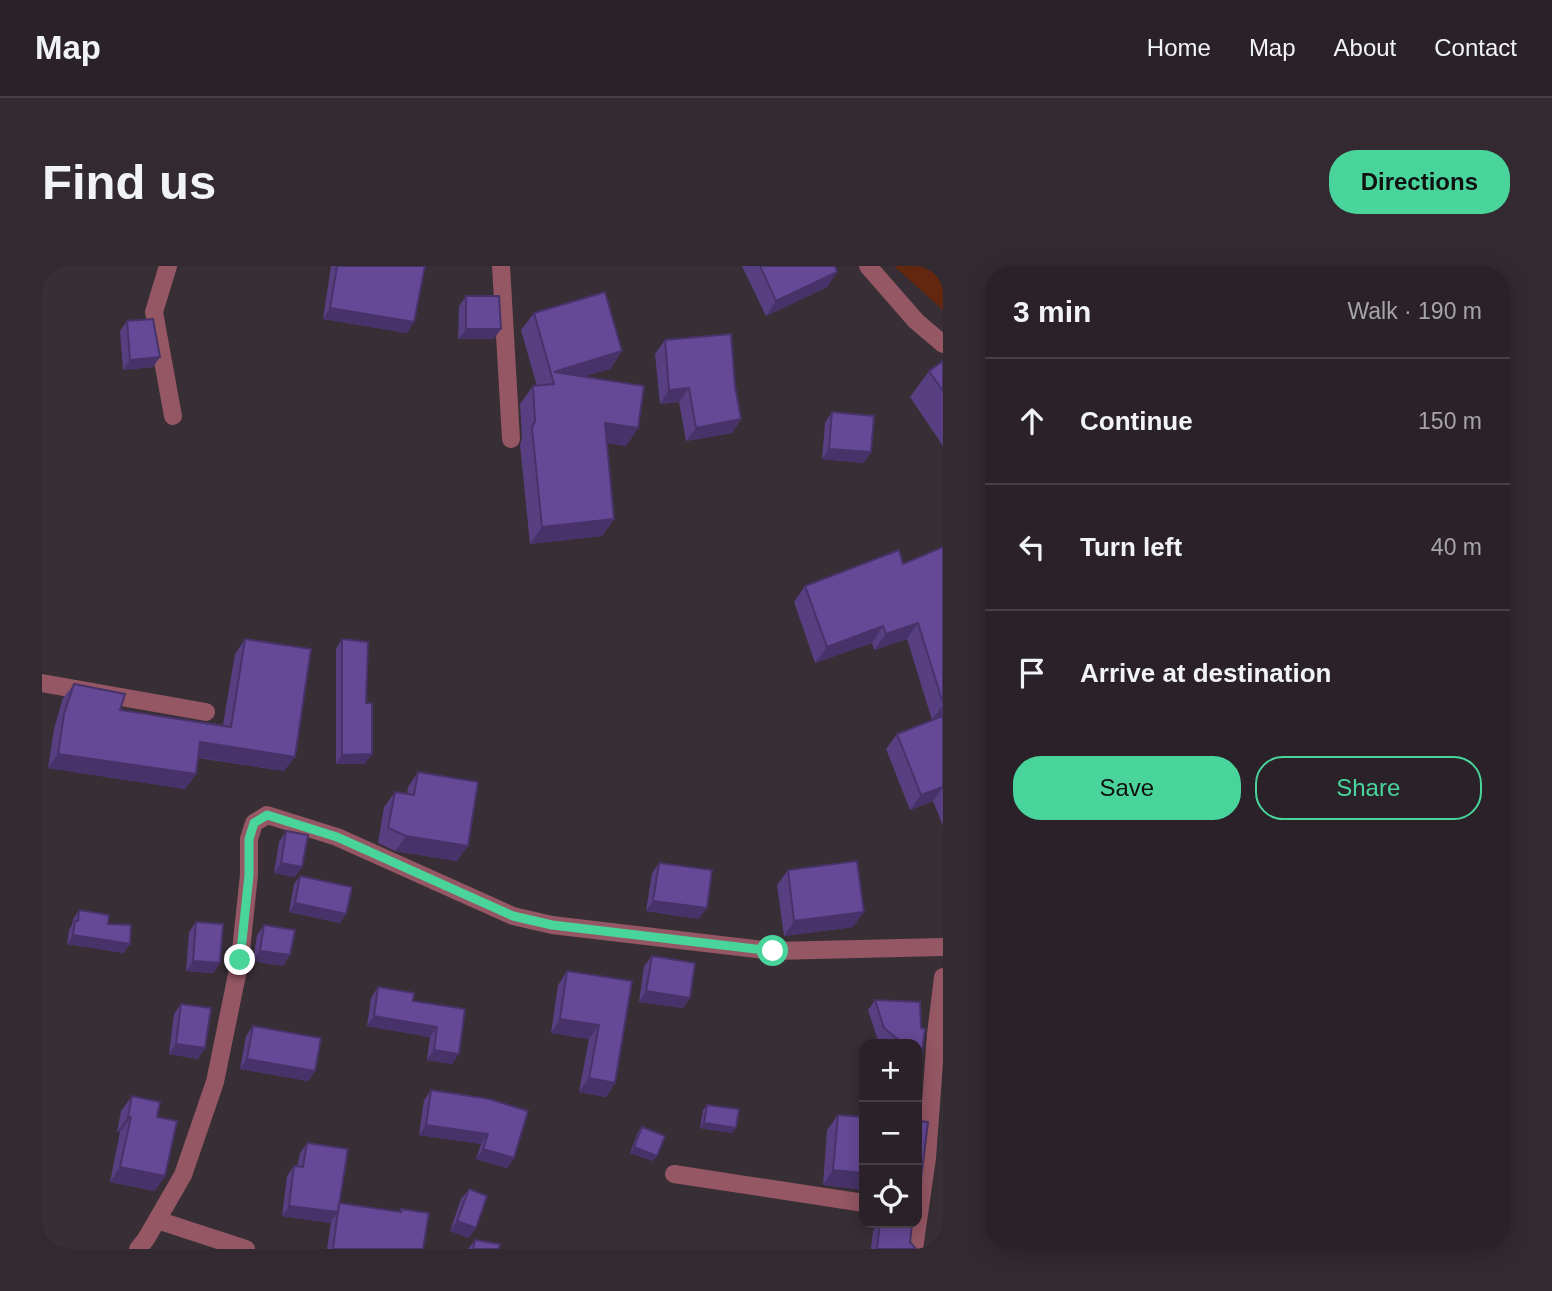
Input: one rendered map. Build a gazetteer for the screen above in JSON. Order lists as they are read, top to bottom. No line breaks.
{"page":{"header":"Map","nav":["Home","Map","About","Contact"],"buttons":["Directions",["Save","Share"]],"title":"Find us","heading":["3 min","Walk · 190 m"],"list":[["Continue","150 m"],["Turn left","40 m"],"Arrive at destination"],"map_buttons":["+","−"]}}
